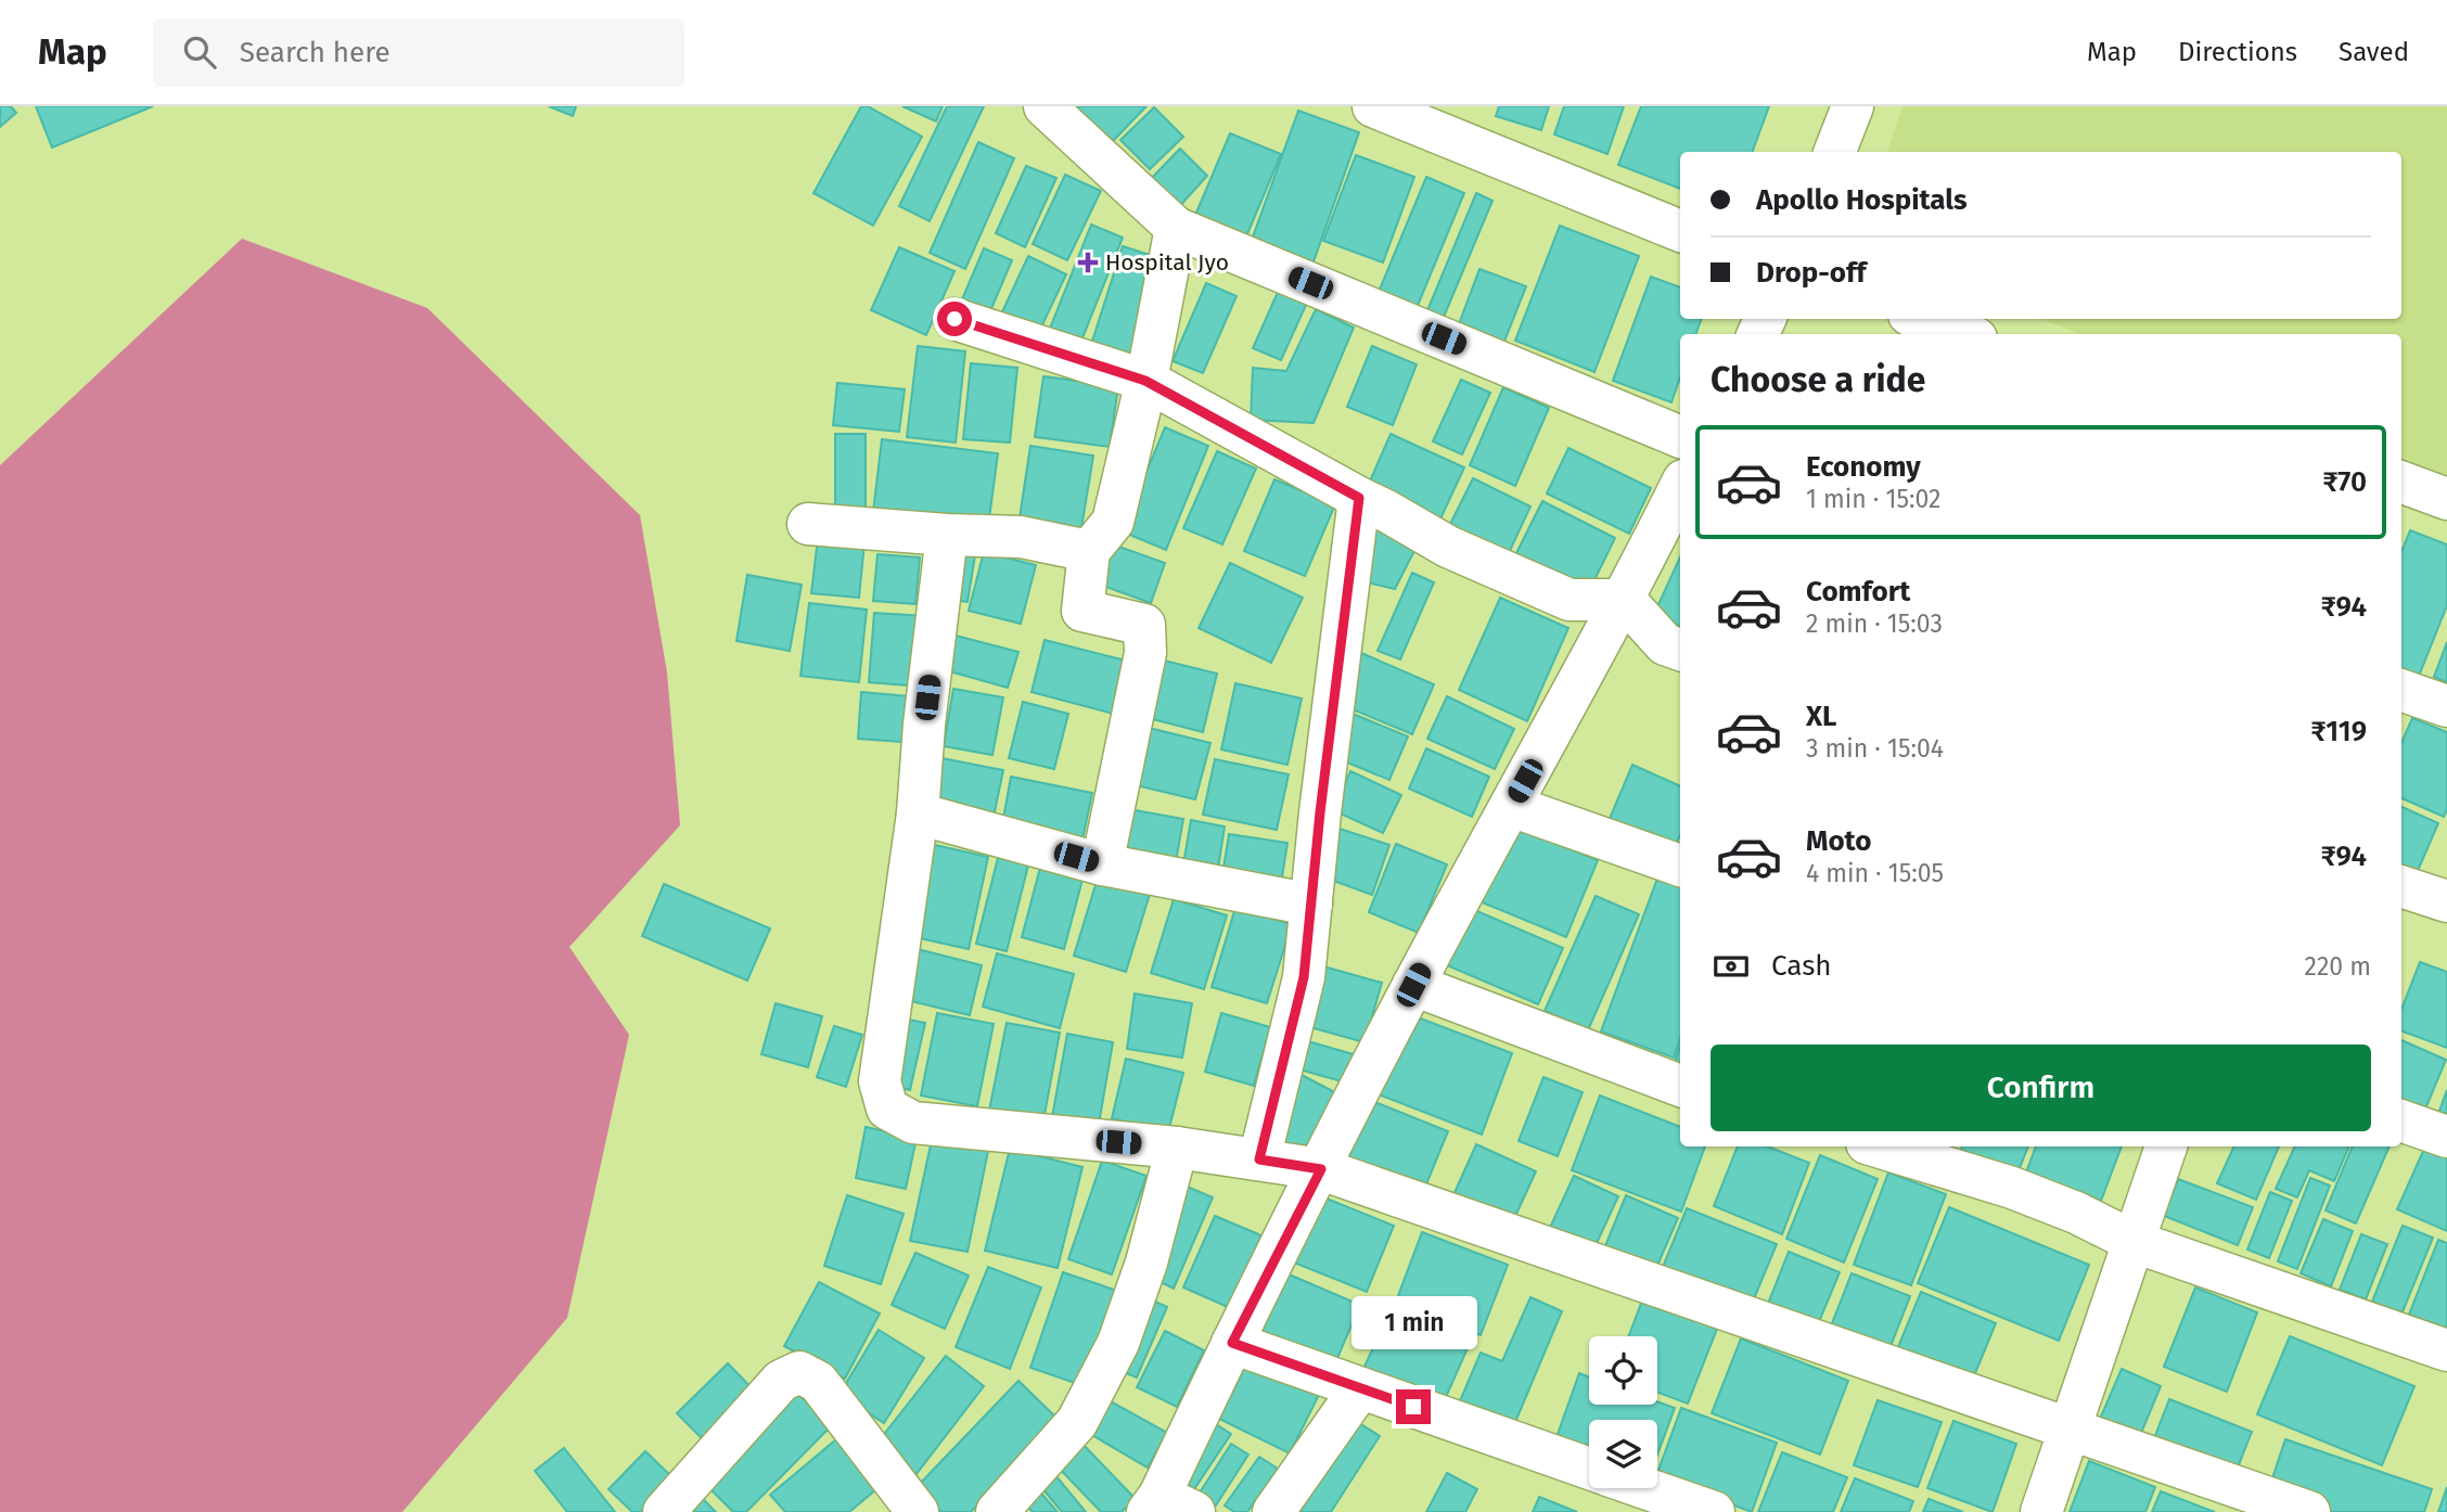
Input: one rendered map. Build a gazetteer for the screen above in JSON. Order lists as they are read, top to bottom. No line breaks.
{"places":{"health":["Hospital Jyo"]},"page":{"header":"Map","search":"Search here","nav":["Map","Directions","Saved"],"banner":["Apollo Hospitals","Drop-off"],"heading":"Choose a ride","list":[{"name":"Economy","note":"1 min · 15:02","value":"₹70"},{"name":"Comfort","note":"2 min · 15:03","value":"₹94"},{"name":"XL","note":"3 min · 15:04","value":"₹119"},{"name":"Moto","note":"4 min · 15:05","value":"₹94"}],"pay":["Cash","220 m"],"buttons":"Confirm","bubble":"1 min"}}
